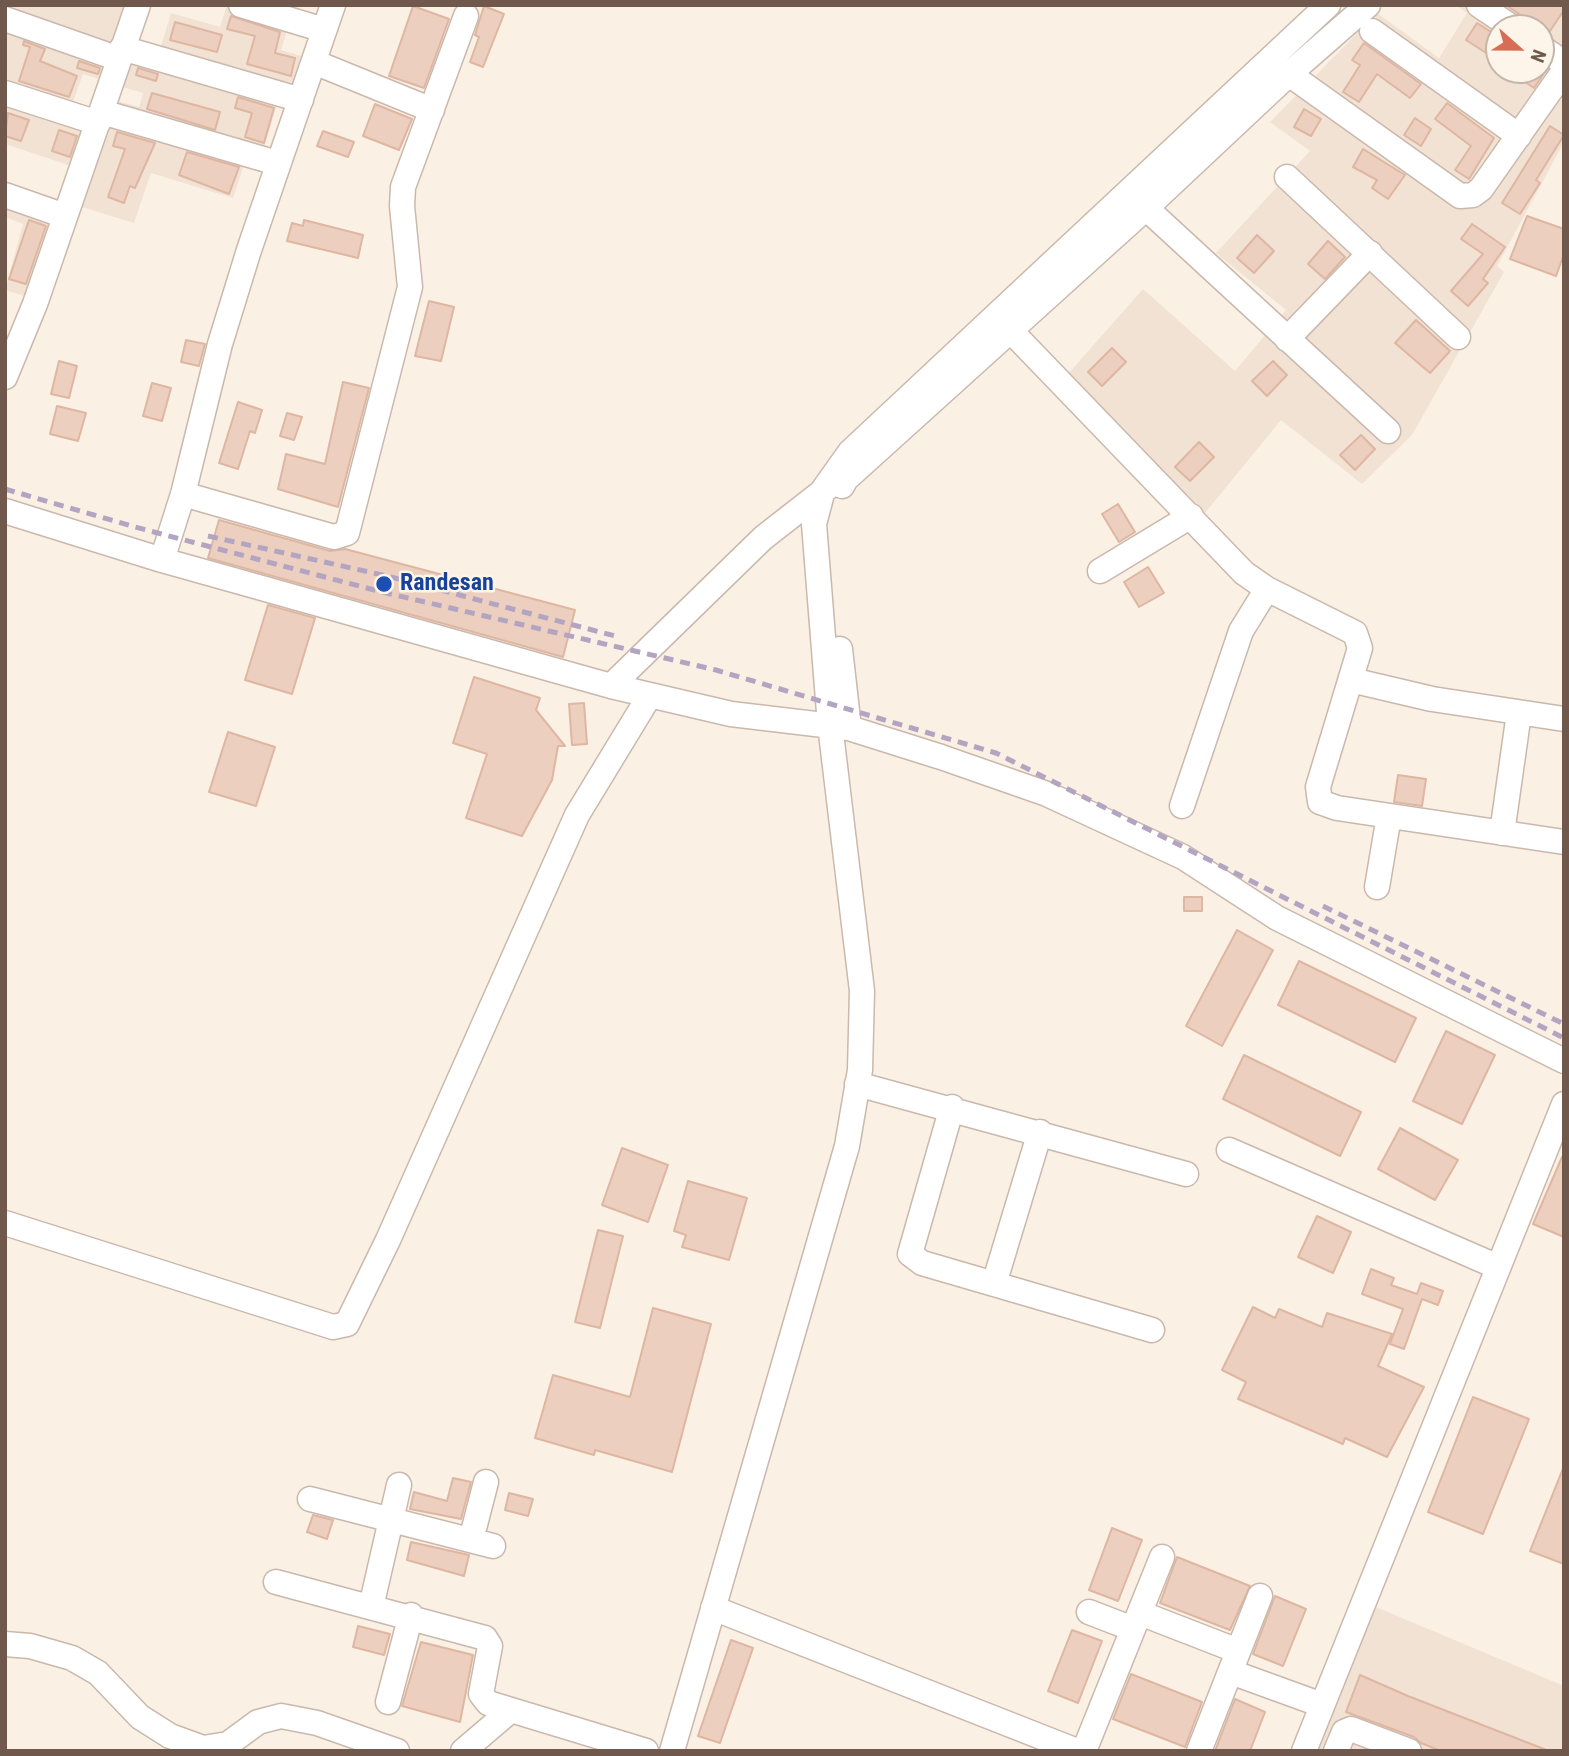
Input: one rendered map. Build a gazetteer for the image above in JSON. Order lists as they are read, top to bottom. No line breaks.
{"places":["Randesan"],"north":"right"}
